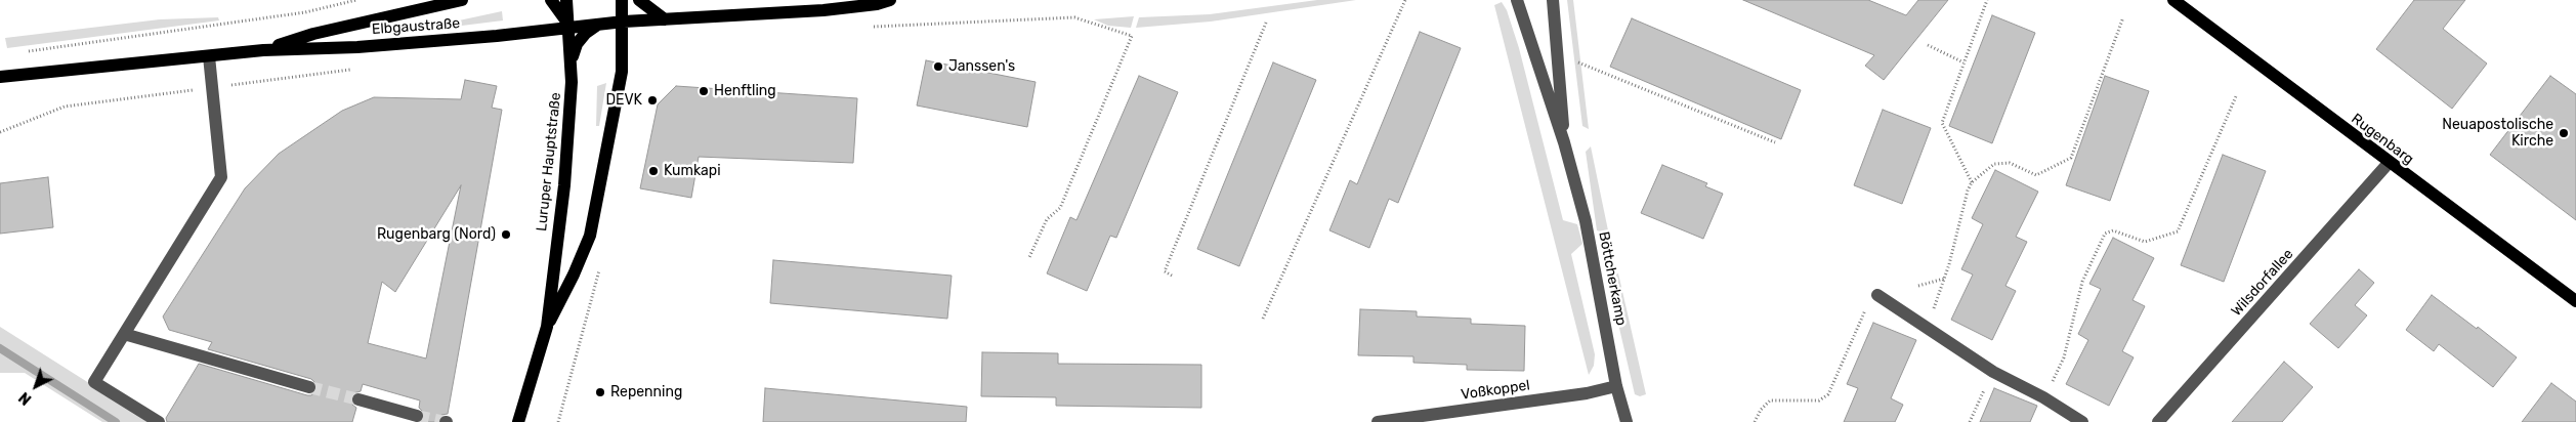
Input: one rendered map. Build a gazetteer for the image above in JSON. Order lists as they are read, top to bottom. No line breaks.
{"streets":{"main road":["Elbgaustraße","Rugenbarg","Luruper Hauptstraße"],"street":["Böttcherkamp","Wilsdorfallee","Voßkoppel"]},"crossings":[["Elbgaustraße","Luruper Hauptstraße"],["Rugenbarg","Wilsdorfallee"],["Böttcherkamp","Voßkoppel"]],"places":["Janssen's","Henftling","DEVK","Neuapostolische Kirche","Kumkapi","Rugenbarg (Nord)","Repenning"],"north":"bottom left"}
